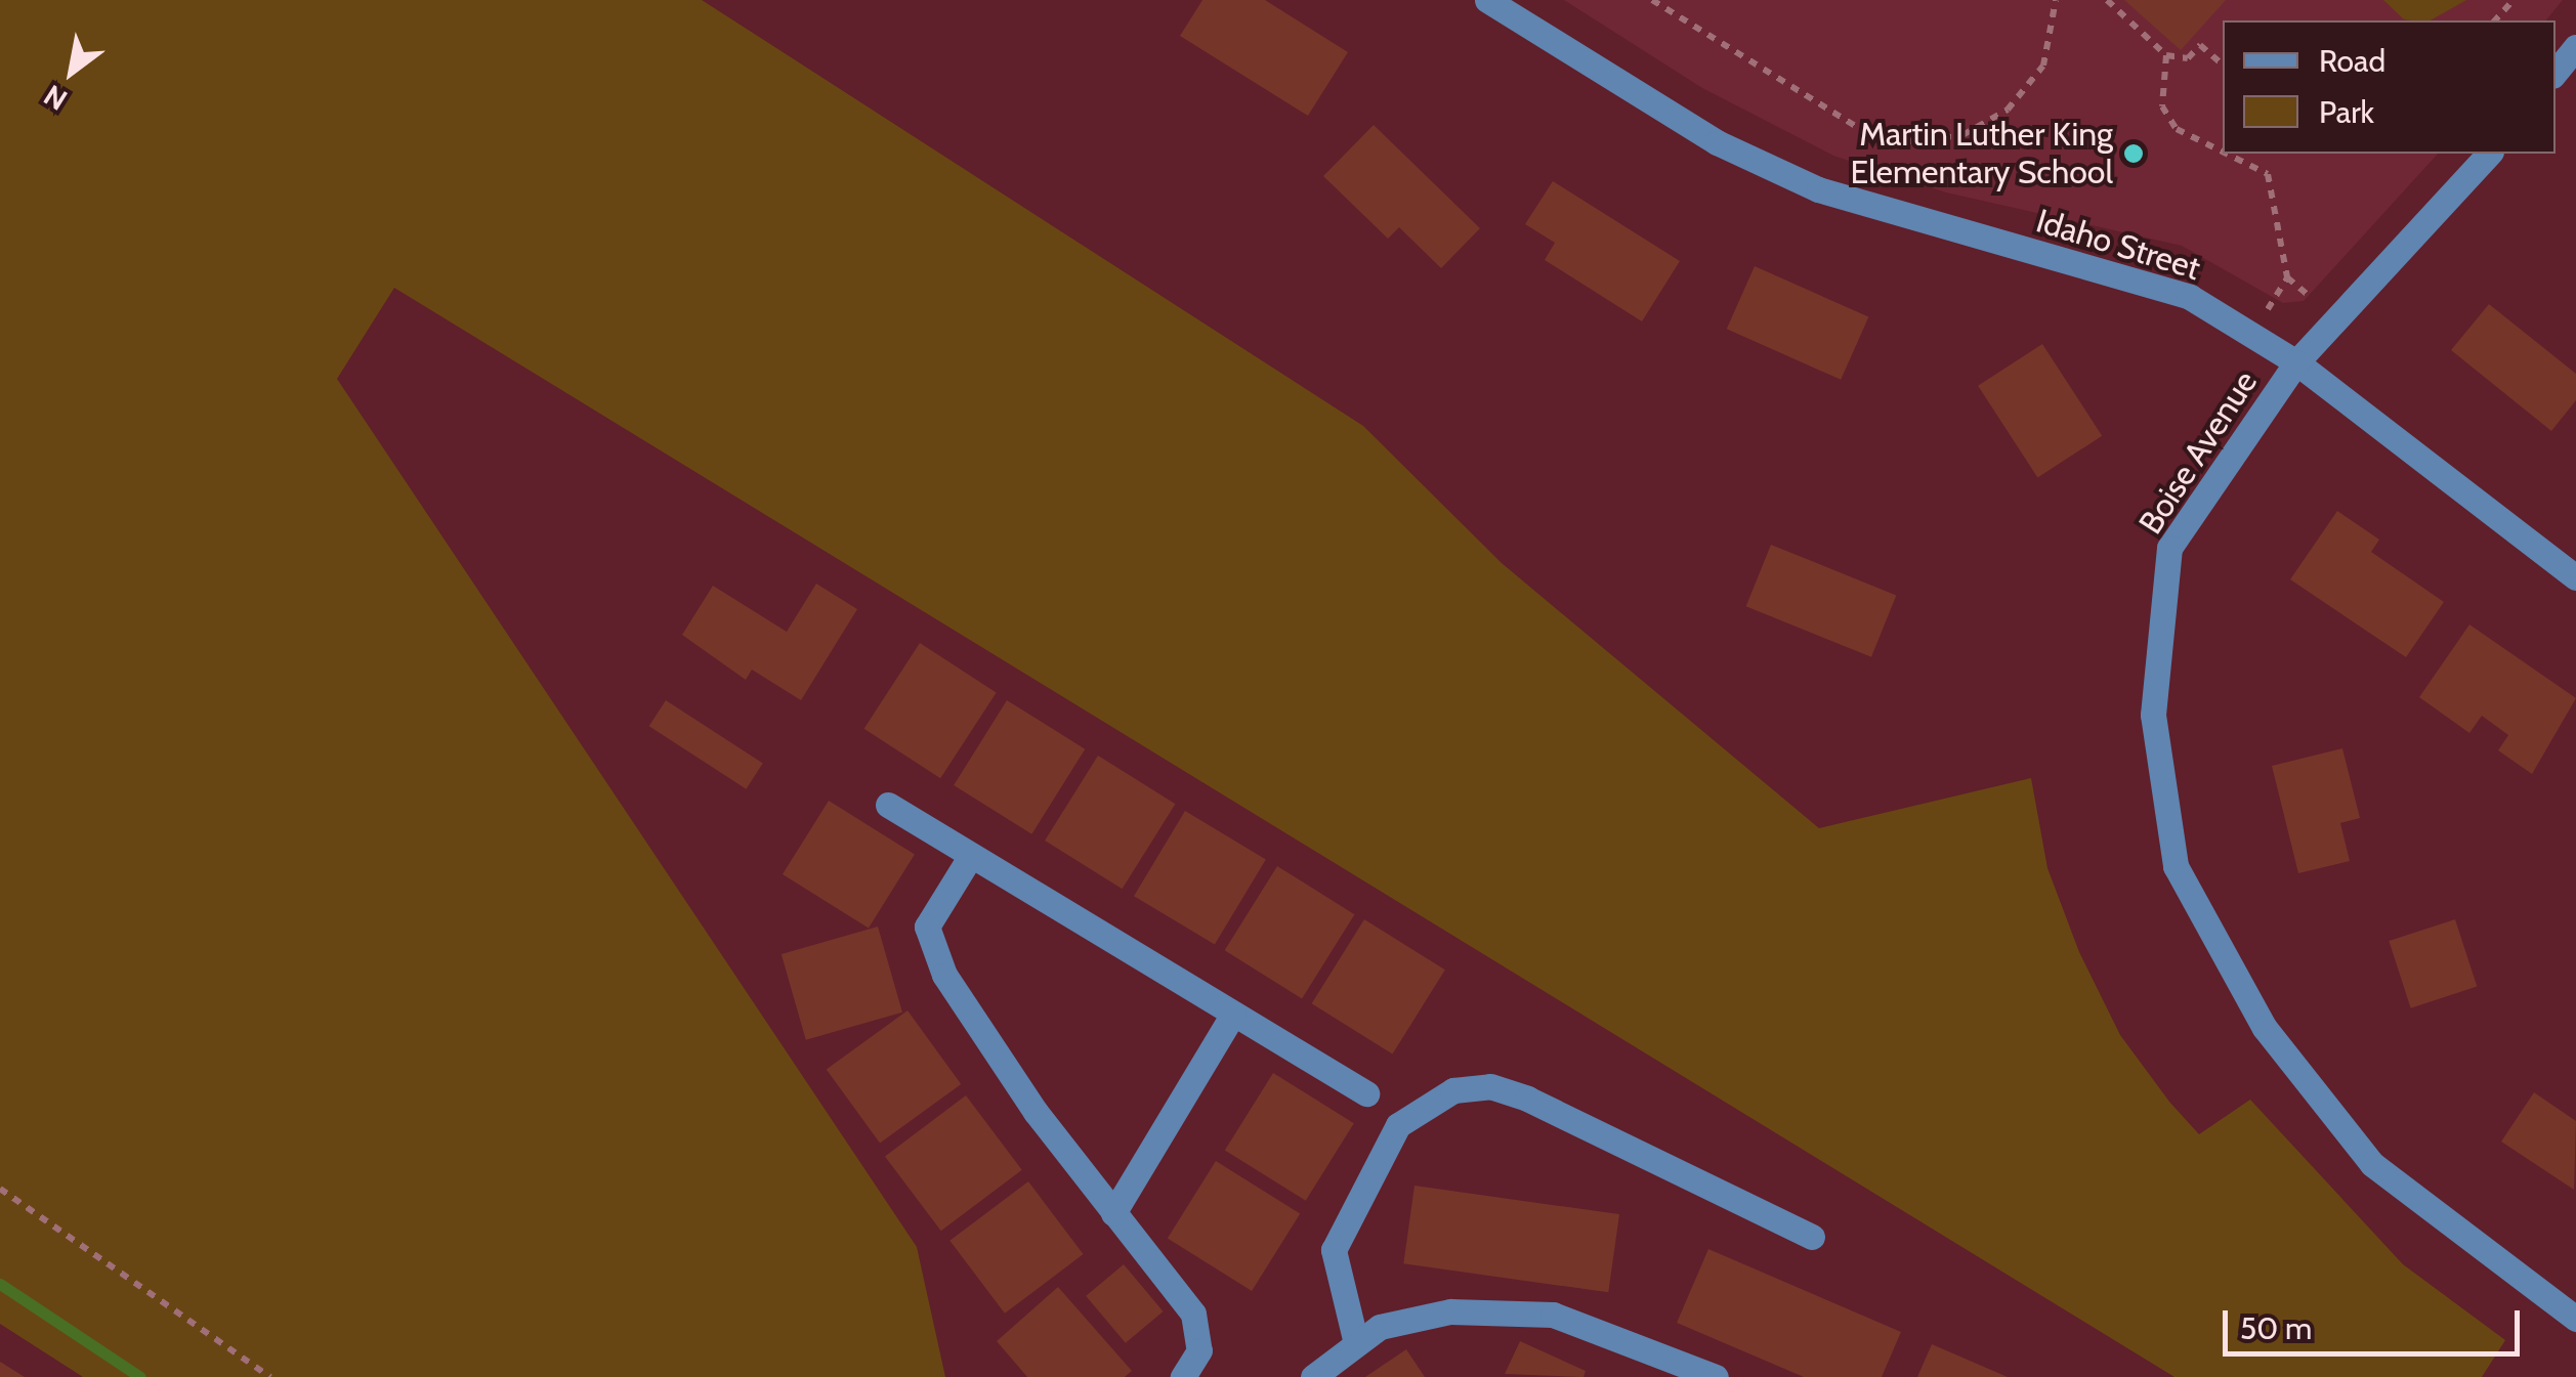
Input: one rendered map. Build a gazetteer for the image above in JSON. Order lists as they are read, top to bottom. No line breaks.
{"streets":{"street":["Idaho Street","Boise Avenue"]},"crossings":[["Idaho Street","Boise Avenue"]],"places":["Martin Luther King Elementary School"],"legend":["Road","Park"],"scale_bar":"50 m","north":"bottom left"}
